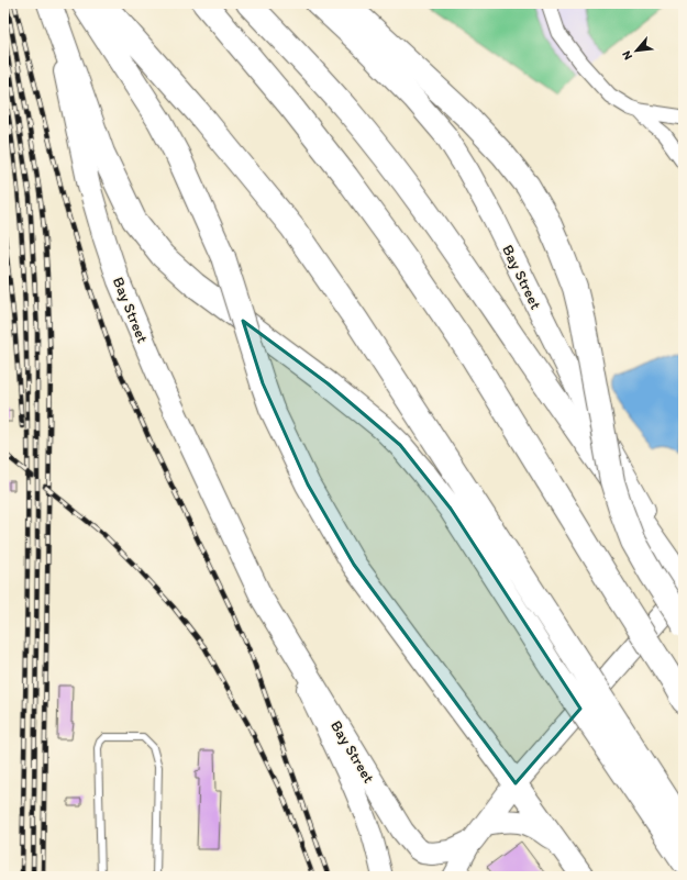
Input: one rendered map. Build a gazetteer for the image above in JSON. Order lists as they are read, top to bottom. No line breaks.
{"streets":{"main road":["Bay Street"]},"north":"bottom left"}
